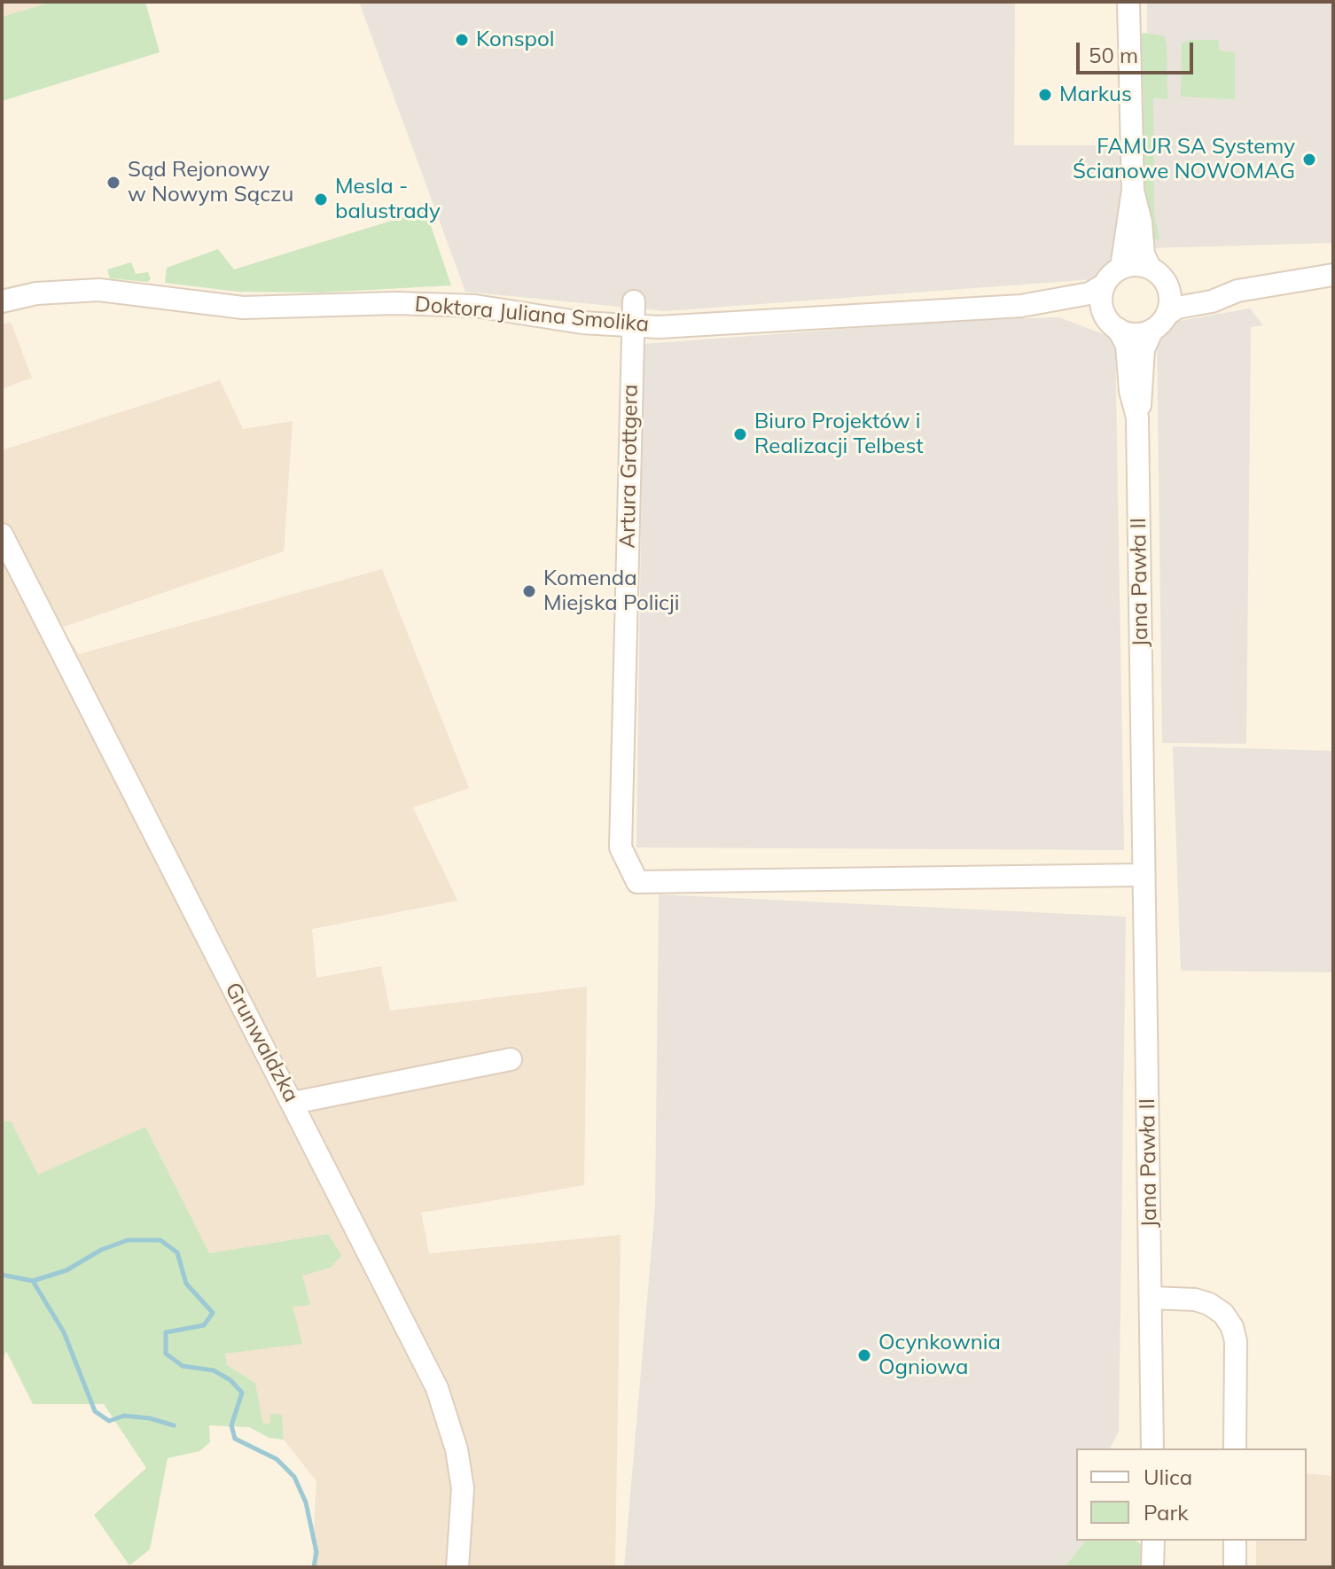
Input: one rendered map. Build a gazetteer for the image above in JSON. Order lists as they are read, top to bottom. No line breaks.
{"streets":{"street":["Doktora Juliana Smolika","Artura Grottgera","Jana Pawła II","Grunwaldzka"]},"crossings":[["Doktora Juliana Smolika","Artura Grottgera"],["Doktora Juliana Smolika","Jana Pawła II"],["Artura Grottgera","Jana Pawła II"]],"places":["Konspol","Markus","FAMUR SA Systemy Ścianowe NOWOMAG","Sąd Rejonowy w Nowym Sączu","Mesla - balustrady","Biuro Projektów i Realizacji Telbest","Komenda Miejska Policji","Ocynkownia Ogniowa"],"legend":["Ulica","Park"],"scale_bar":"50 m"}
